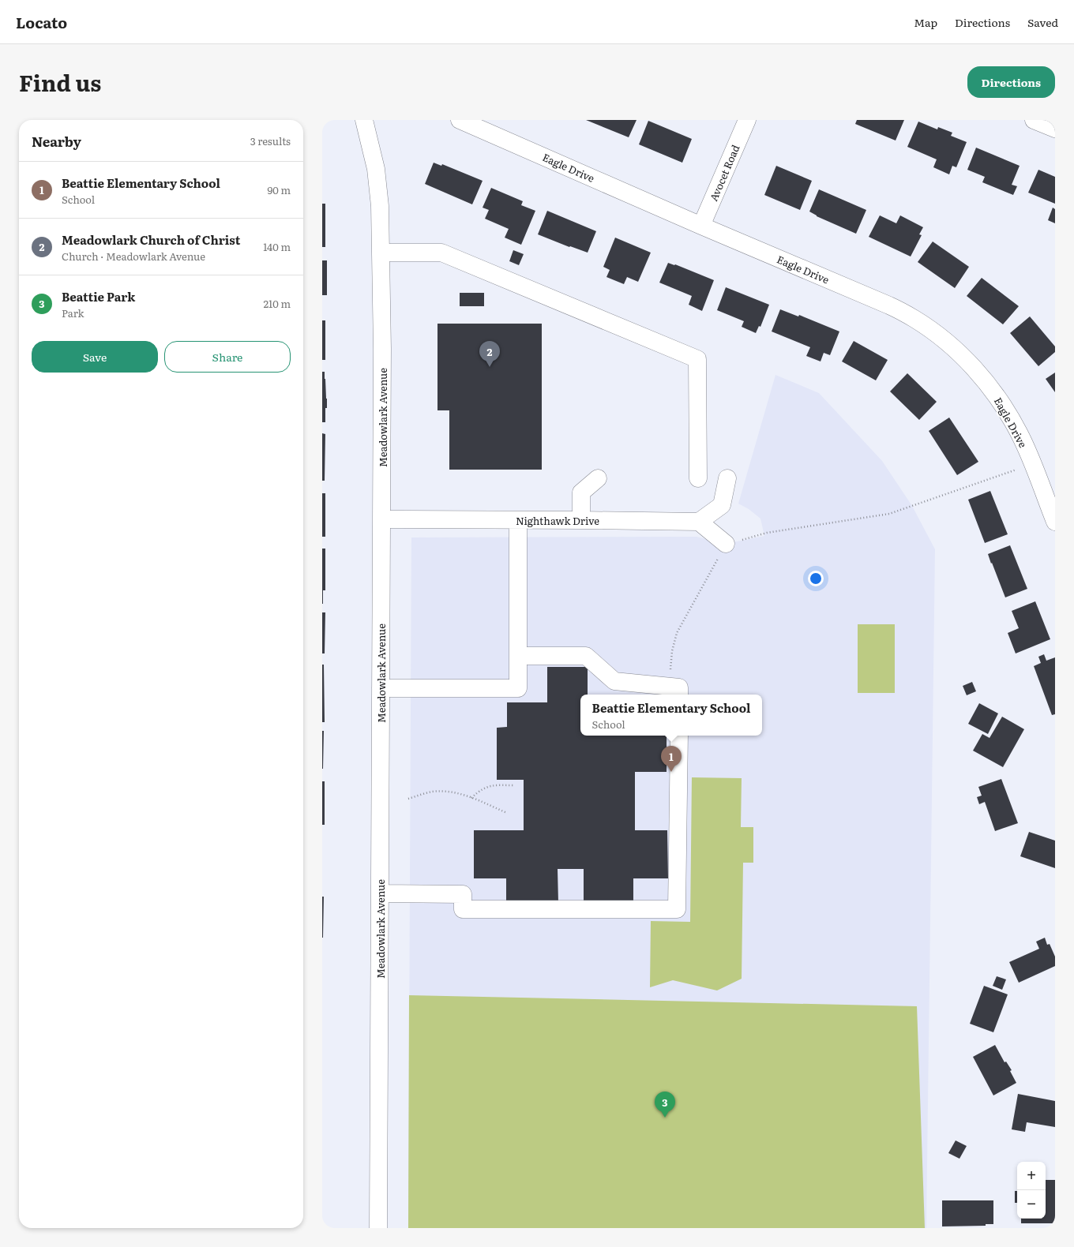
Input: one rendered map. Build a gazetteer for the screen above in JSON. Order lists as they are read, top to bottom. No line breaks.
{"streets":{"street":["Eagle Drive","Avocet Road","Meadowlark Avenue","Nighthawk Drive"]},"crossings":[["Eagle Drive","Avocet Road"],["Meadowlark Avenue","Nighthawk Drive"]],"page":{"header":"Locato","nav":["Map","Directions","Saved"],"title":"Find us","buttons":["Directions",["Save","Share"]],"heading":["Nearby","3 results"],"list":[{"mark":"1","name":"Beattie Elementary School","note":"School","value":"90 m"},{"mark":"2","name":"Meadowlark Church of Christ","note":"Church · Meadowlark Avenue","value":"140 m"},{"mark":"3","name":"Beattie Park","note":"Park","value":"210 m"}],"pins":["2","1","3"],"popup":["Beattie Elementary School","School"],"map_buttons":["+","−"]}}
